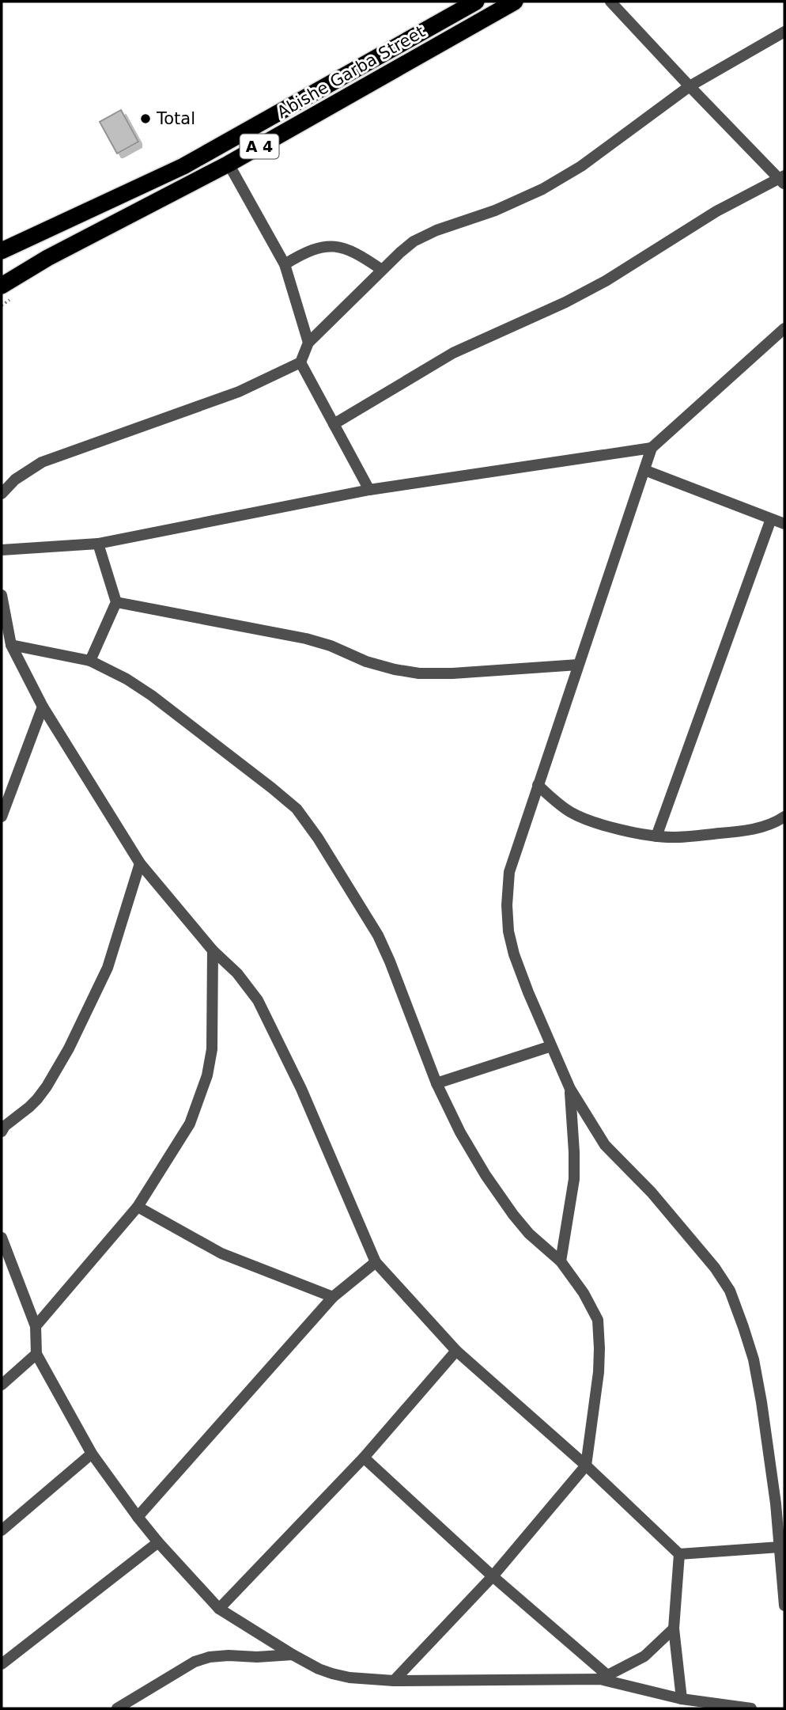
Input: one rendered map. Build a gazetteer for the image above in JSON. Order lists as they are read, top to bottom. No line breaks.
{"streets":{"highway":["Abishe Garba Street","A 4"]},"places":["Total"]}
